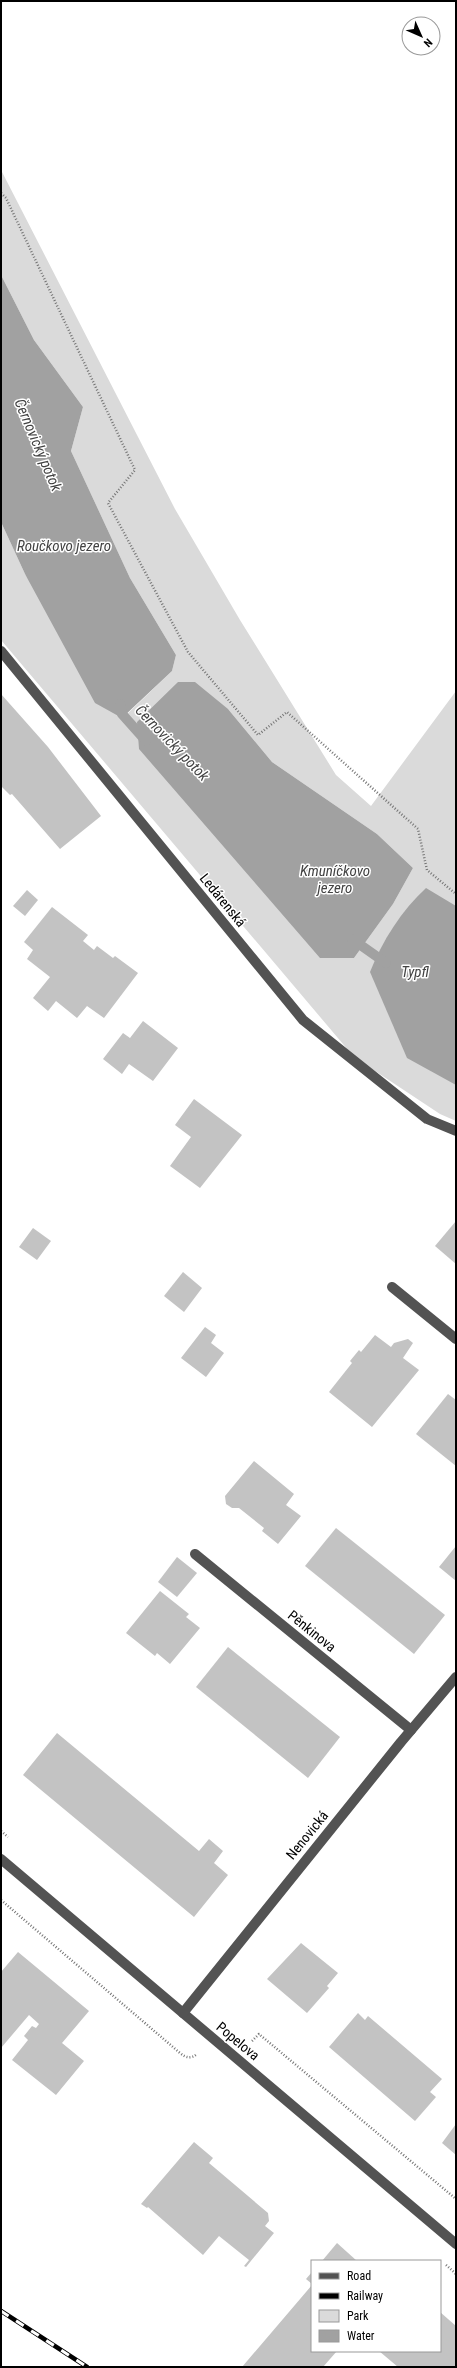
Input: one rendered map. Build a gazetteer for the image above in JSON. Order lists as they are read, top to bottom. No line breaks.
{"streets":{"street":["Ledárenská","Pěnkinova","Nenovická","Popelova"]},"crossings":[["Pěnkinova","Nenovická"],["Nenovická","Popelova"]],"water":["Černovický potok","Roučkovo jezero","Kmuníčkovo jezero","Typfl"],"legend":["Road","Railway","Park","Water"],"north":"bottom right"}
